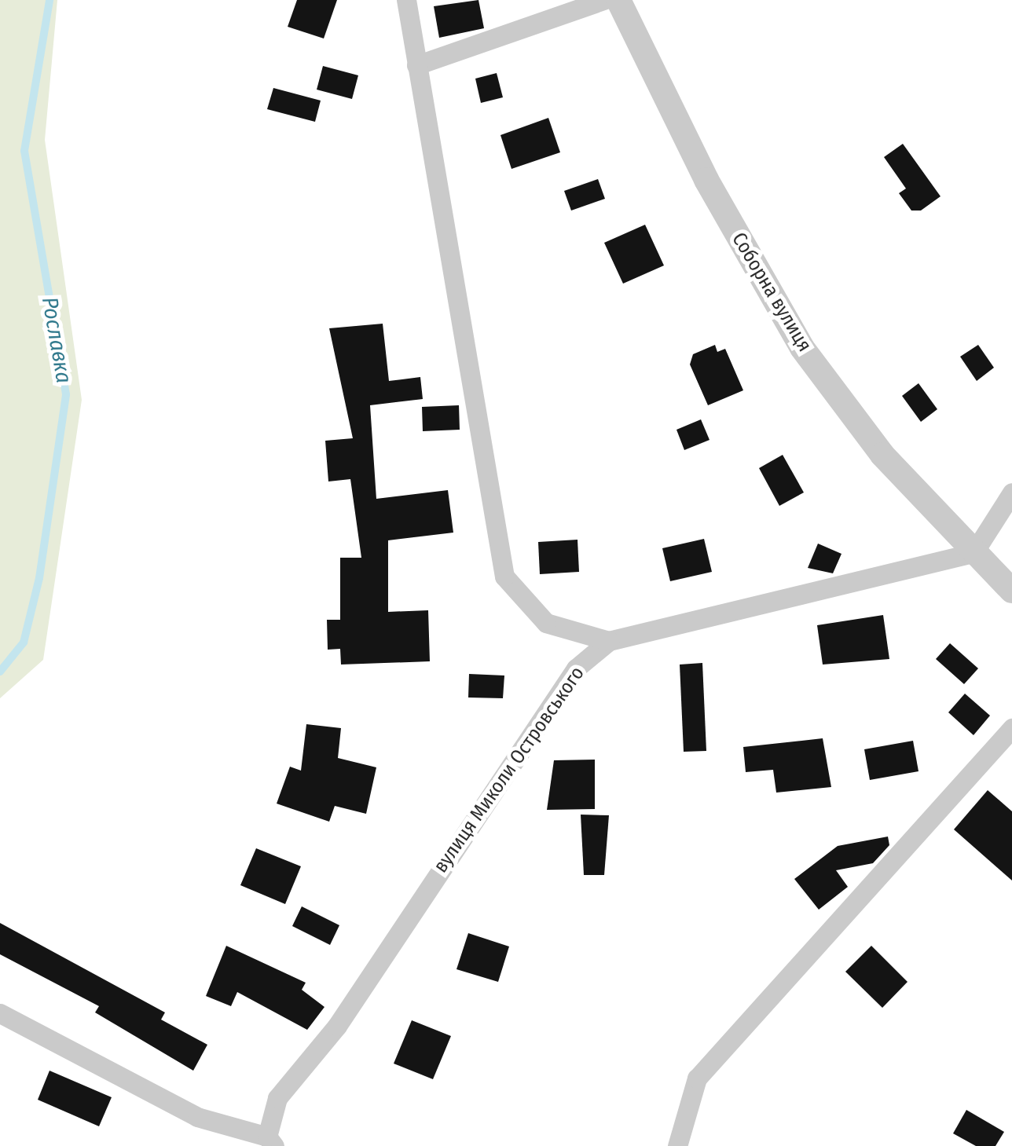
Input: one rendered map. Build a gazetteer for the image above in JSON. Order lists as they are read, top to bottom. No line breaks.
{"streets":{"street":["Соборна вулиця","вулиця Миколи Островського"]},"water":["Рославка"]}
